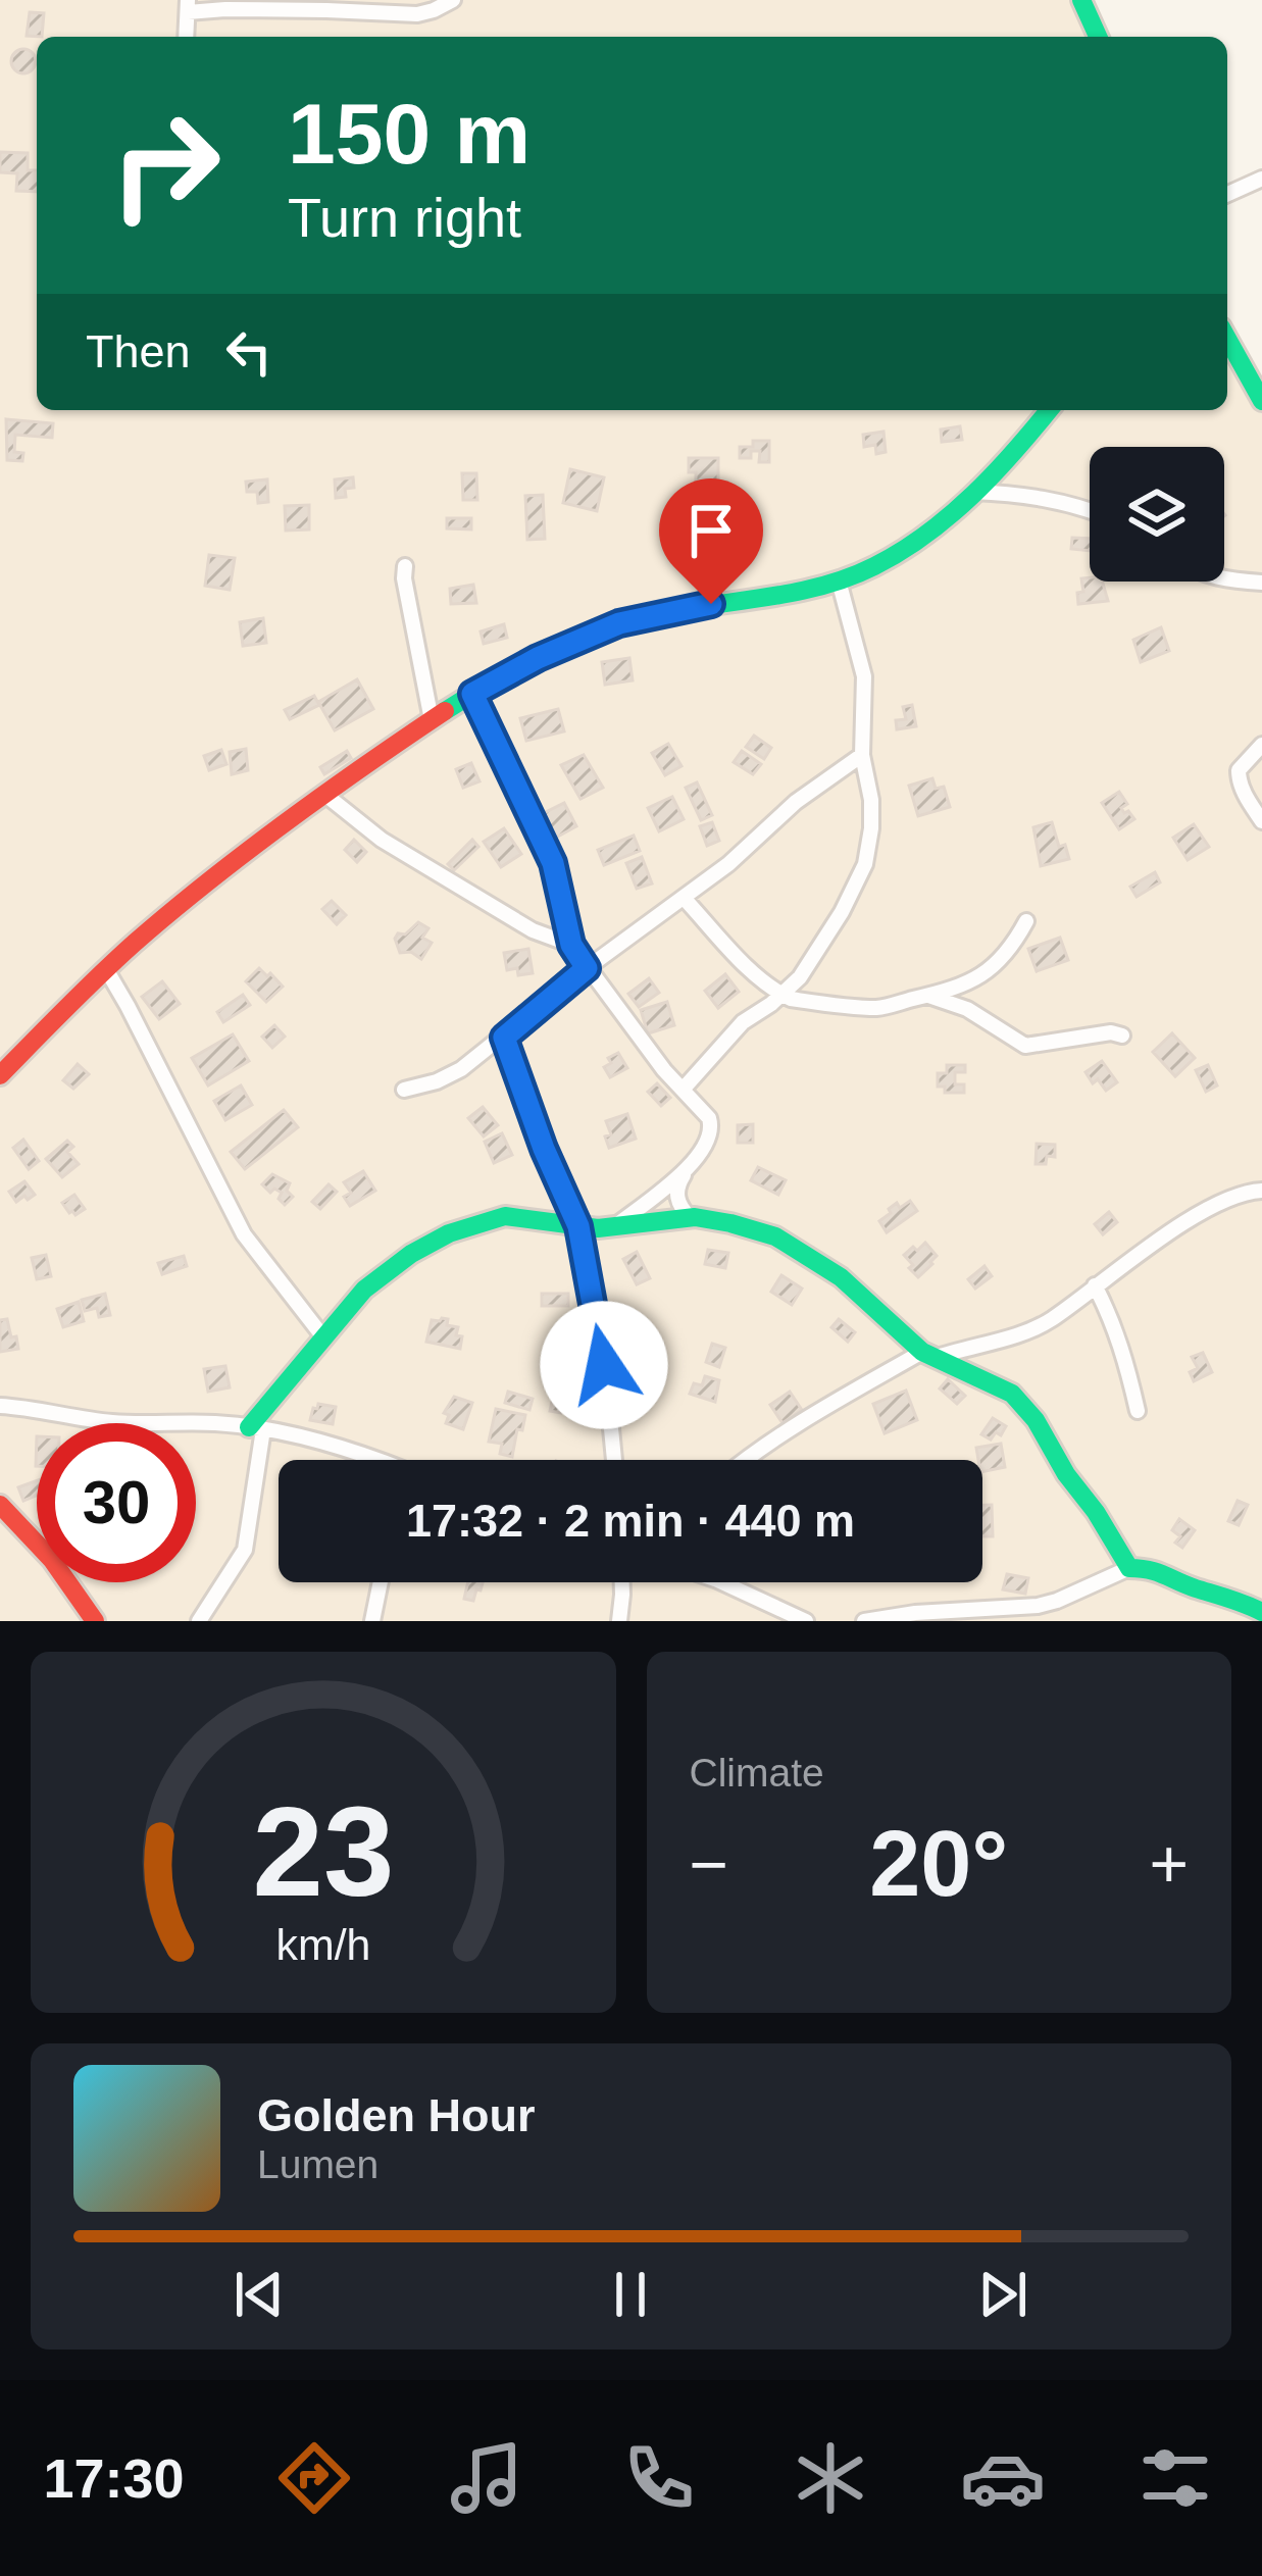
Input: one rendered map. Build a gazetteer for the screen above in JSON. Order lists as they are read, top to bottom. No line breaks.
{"page":{"turn":["150 m","Turn right"],"then":"Then","limit":"30","trip":"17:32 · 2 min · 440 m","tile":"Climate","heat":["−","20°","+"],"song":["Golden Hour","Lumen"],"tabs":"17:30","gauge":["23","km/h"]}}
